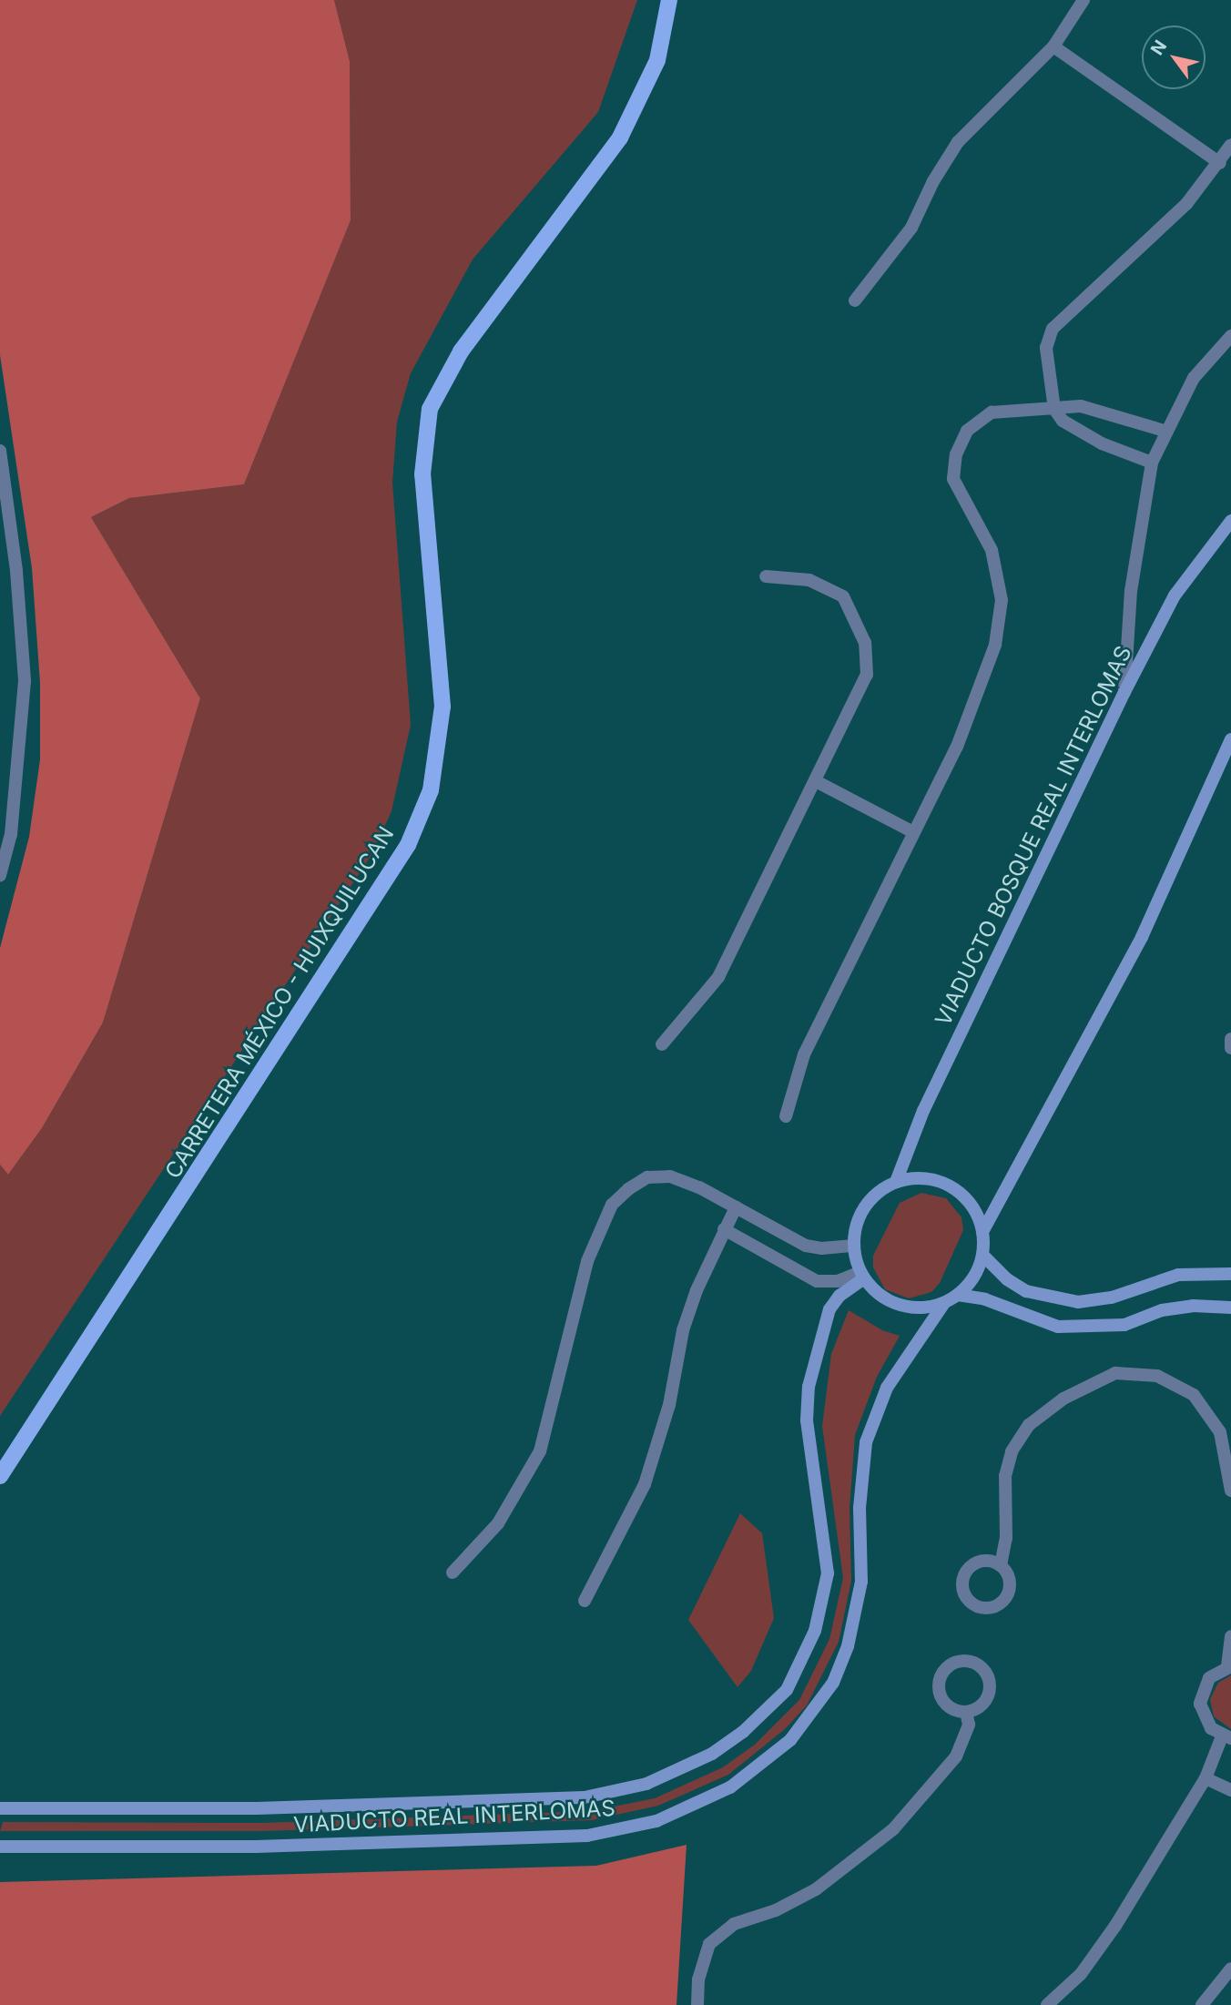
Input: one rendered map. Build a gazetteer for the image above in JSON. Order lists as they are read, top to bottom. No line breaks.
{"streets":{"main road":["VIADUCTO BOSQUE REAL INTERLOMAS","CARRETERA MÉXICO - HUIXQUILUCAN","VIADUCTO REAL INTERLOMAS"]},"crossings":[["VIADUCTO BOSQUE REAL INTERLOMAS","VIADUCTO REAL INTERLOMAS"]],"north":"top left"}
